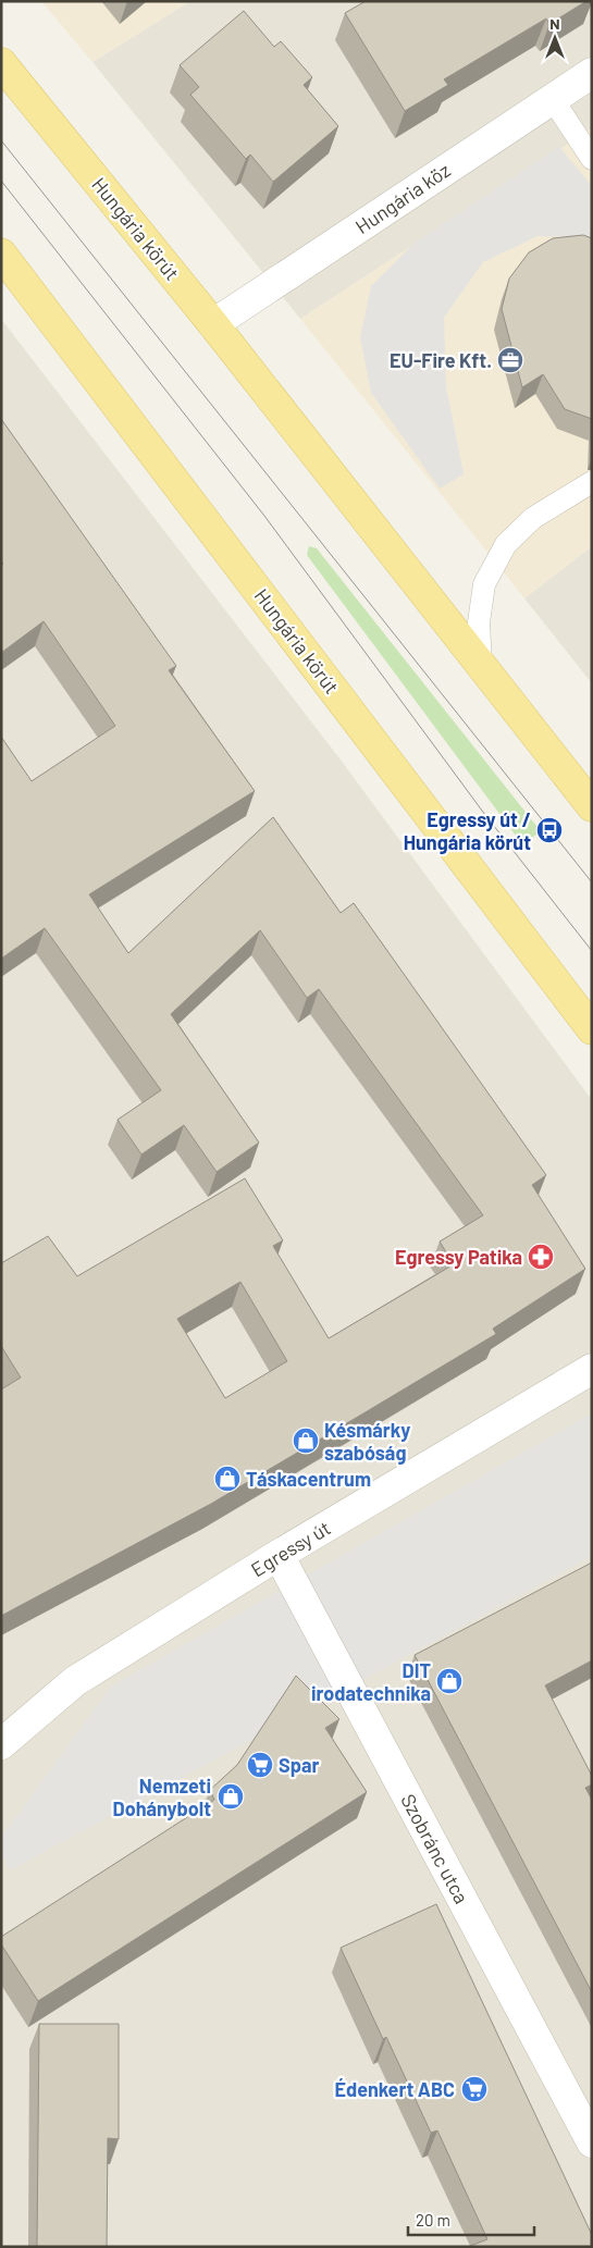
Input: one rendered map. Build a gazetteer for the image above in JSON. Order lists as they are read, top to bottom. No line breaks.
{"streets":{"main road":["Hungária körút"],"street":["Hungária köz","Egressy út","Szobránc utca"]},"crossings":[["Hungária köz","Hungária körút"],["Egressy út","Szobránc utca"]],"places":{"office":["EU-Fire Kft."],"bus stop":["Egressy út / Hungária körút"],"pharmacy":["Egressy Patika"],"shop":["Késmárky szabóság","Táskacentrum","DIT irodatechnika","Nemzeti Dohánybolt"],"supermarket":["Spar","Édenkert ABC"]},"scale_bar":"20 m","north":"top"}
